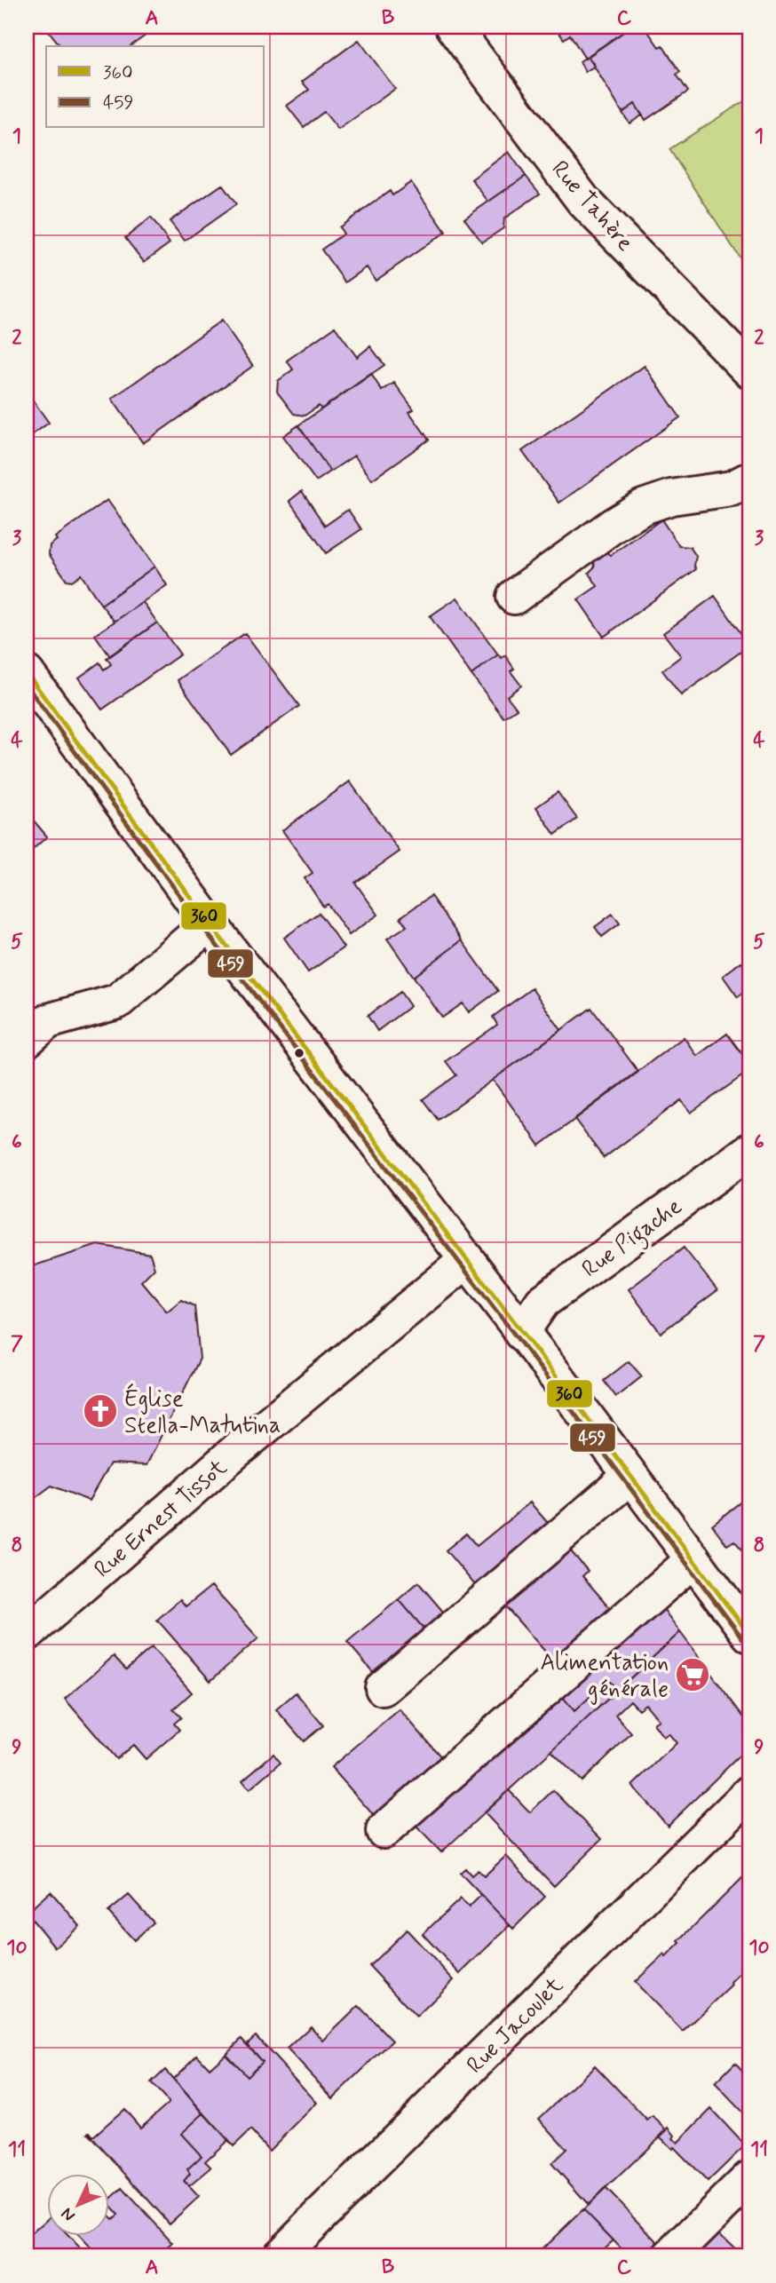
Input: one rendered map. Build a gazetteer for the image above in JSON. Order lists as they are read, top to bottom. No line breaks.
{"streets":{"street":["Rue Tahère","Rue Pigache","Rue Ernest Tissot","Rue Jacoulet"]},"places":{"church":["Église Stella-Matutina"],"supermarket":["Alimentation générale"]},"lines":["transit line 360","transit line 459"],"legend":["360","459"],"north":"bottom left","grid":{"columns":["A","B","C"],"rows":["1","2","3","4","5","6","7","8","9","10","11"]}}
